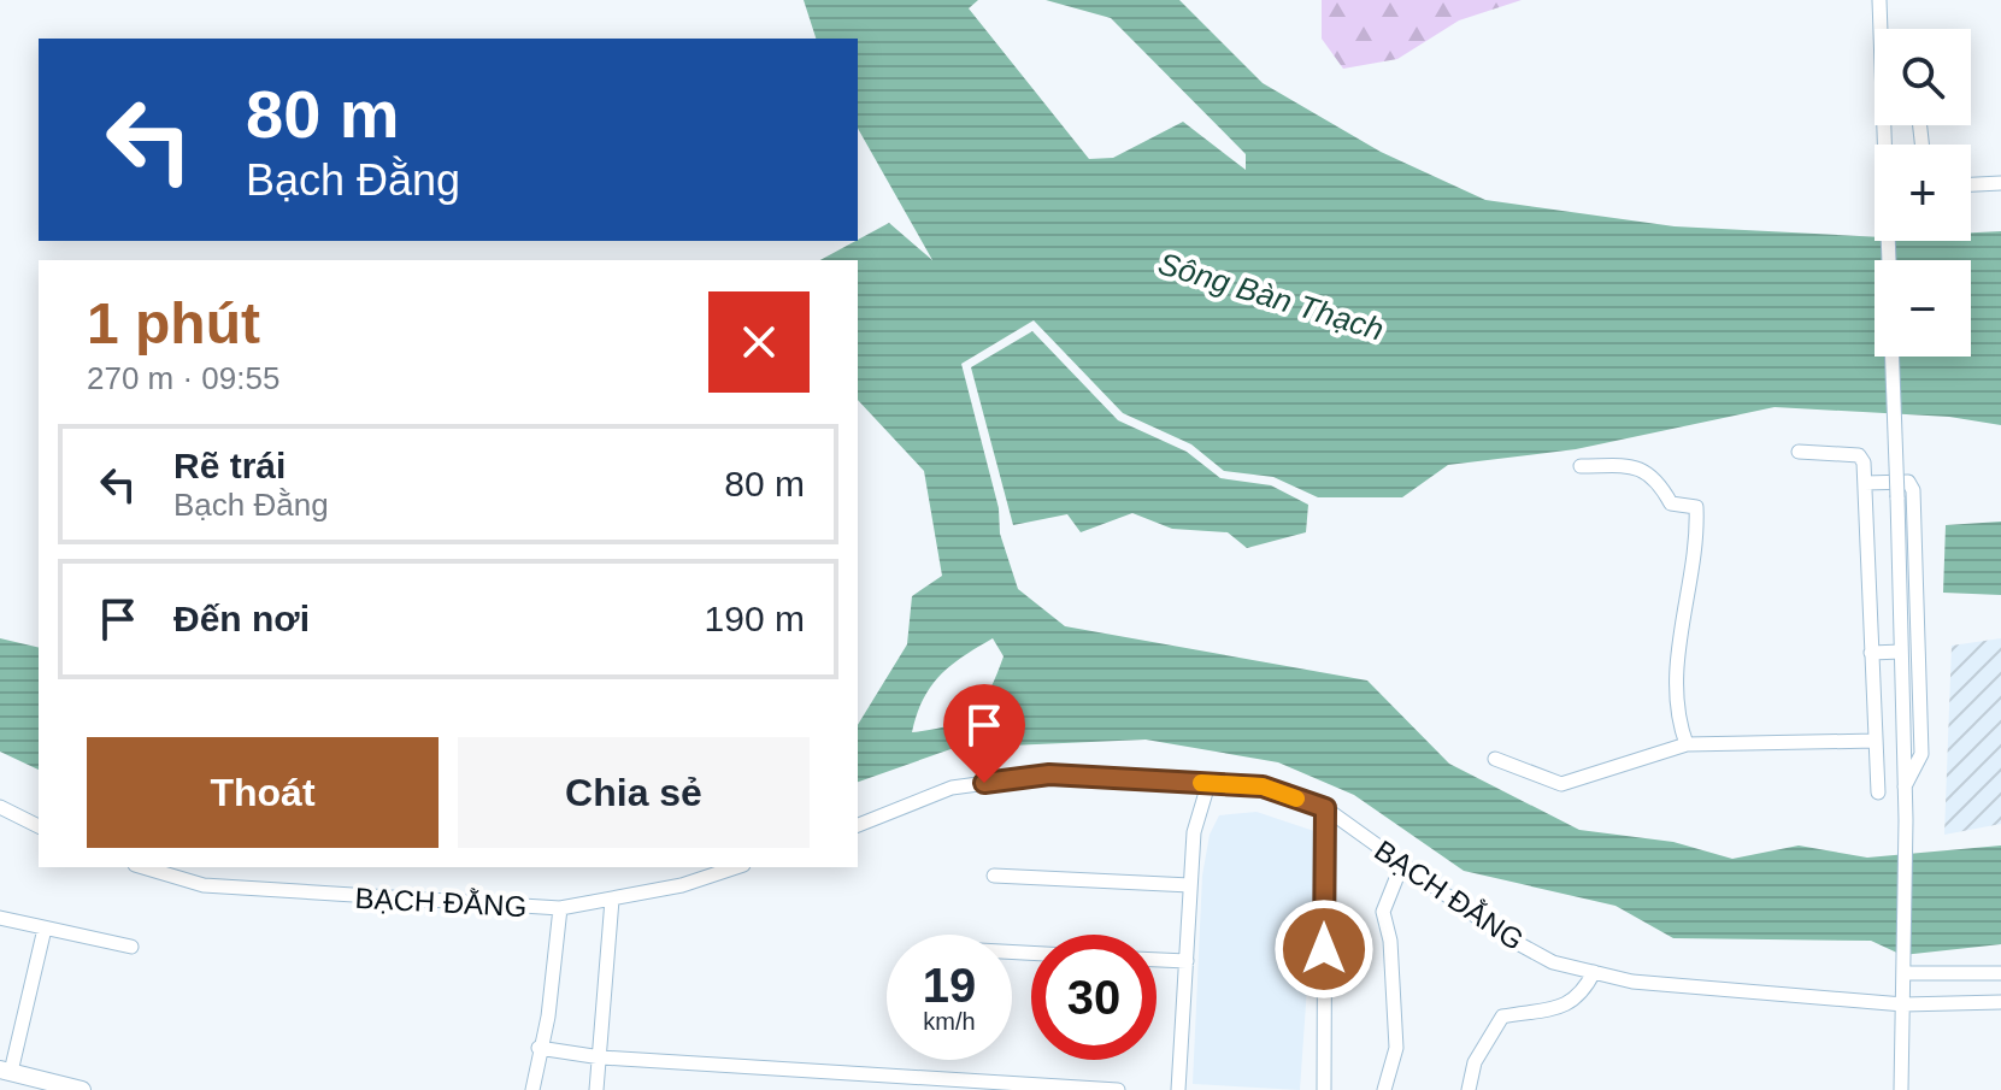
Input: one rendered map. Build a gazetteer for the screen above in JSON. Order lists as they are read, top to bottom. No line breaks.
{"streets":{"street":["BẠCH ĐẰNG"]},"water":["Sông Bàn Thạch"],"page":{"map_buttons":["+","−"],"turn":["80 m","Bạch Đằng"],"heading":["1 phút","270 m · 09:55"],"list":[{"name":"Rẽ trái","note":"Bạch Đằng","value":"80 m"},{"name":"Đến nơi","value":"190 m"}],"buttons":["Thoát","Chia sẻ"],"speed":"19 km/h","limit":"30"}}
